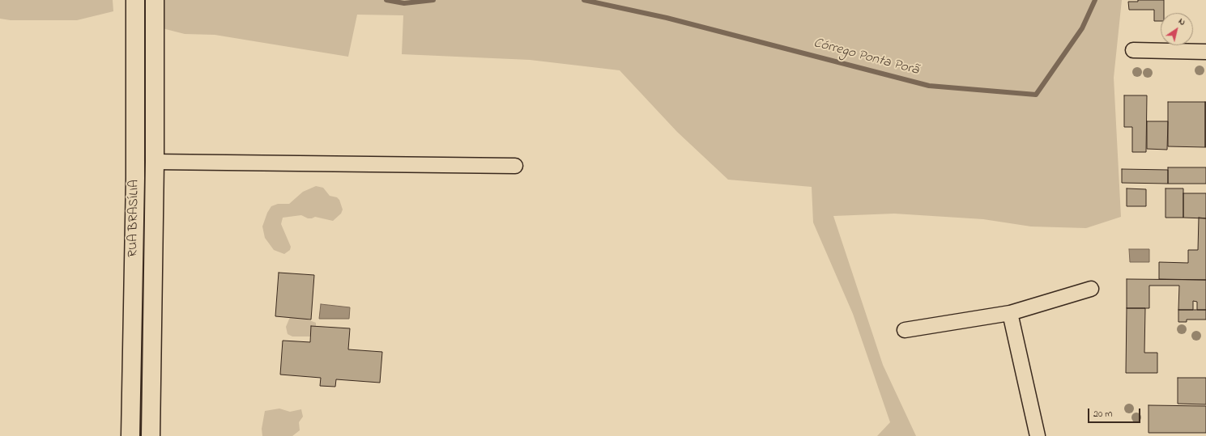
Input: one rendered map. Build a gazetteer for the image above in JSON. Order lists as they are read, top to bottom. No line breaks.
{"streets":{"main road":["RUA BRASÍLIA"]},"water":["Córrego Ponta Porã"],"scale_bar":"20 m","north":"top right"}
